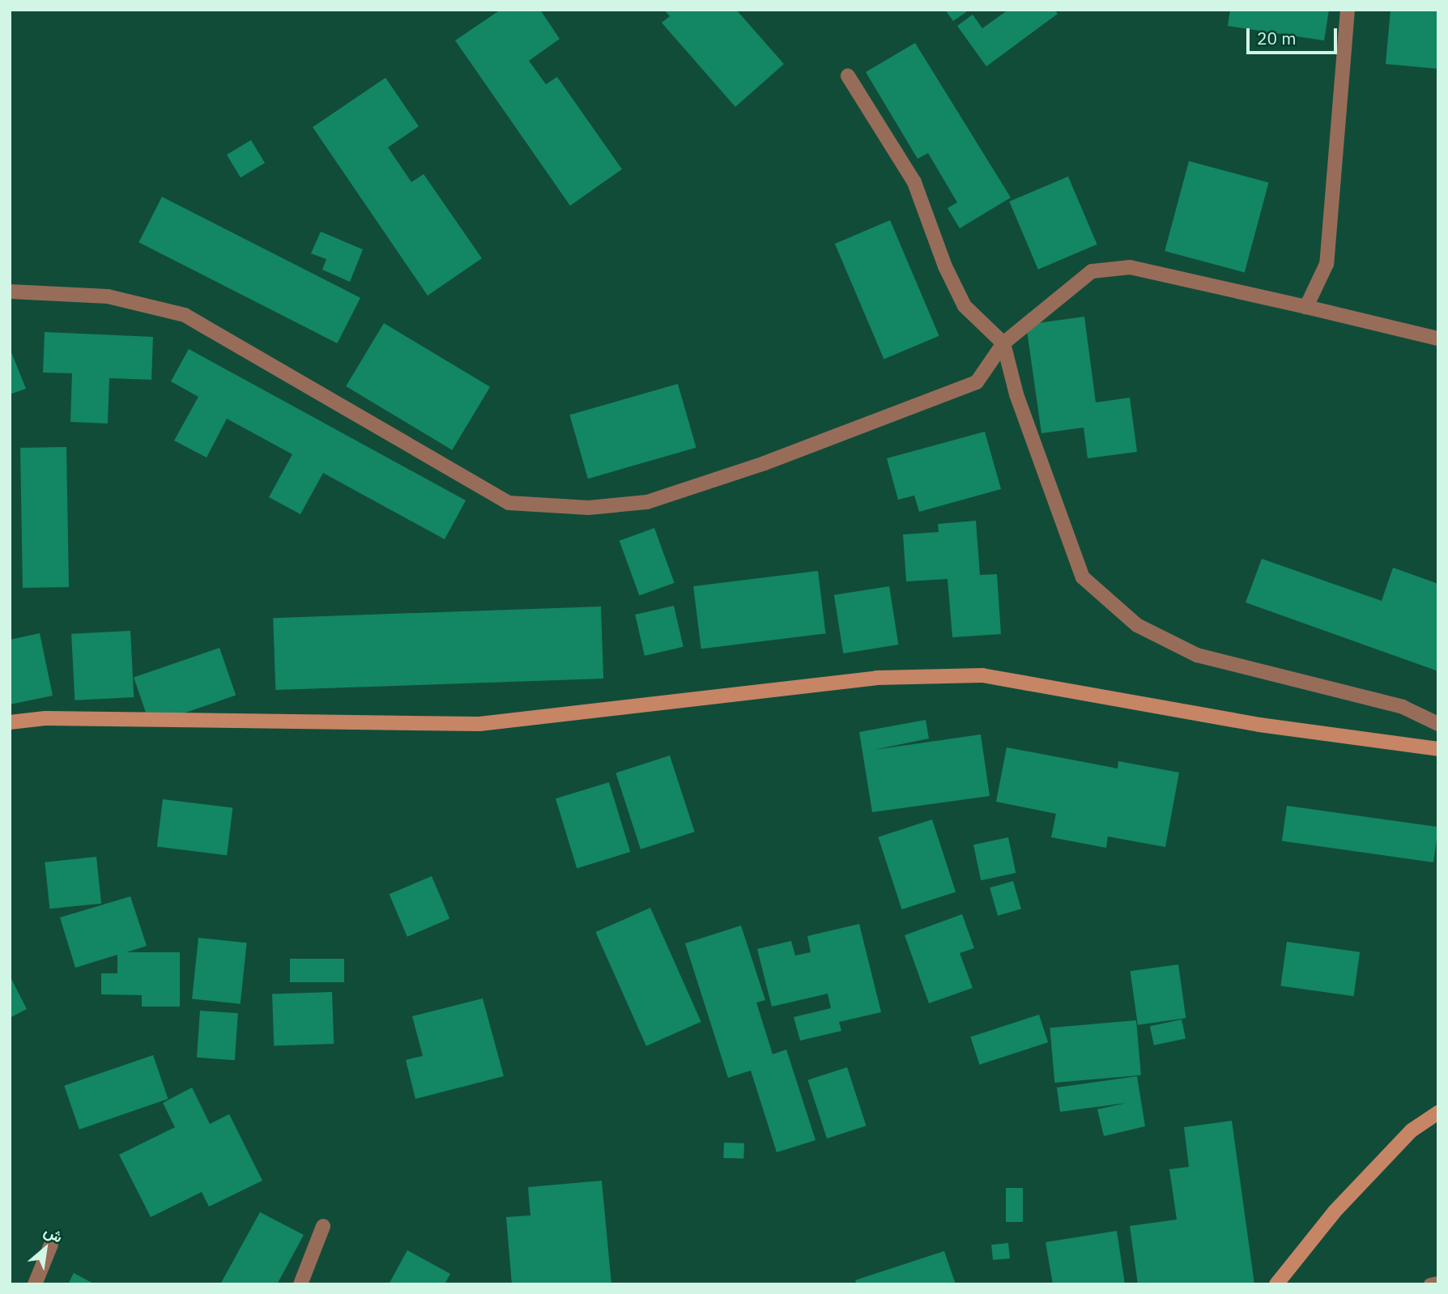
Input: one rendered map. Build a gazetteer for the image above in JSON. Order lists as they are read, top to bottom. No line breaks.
{"scale_bar":"20 m","north":"top right"}
